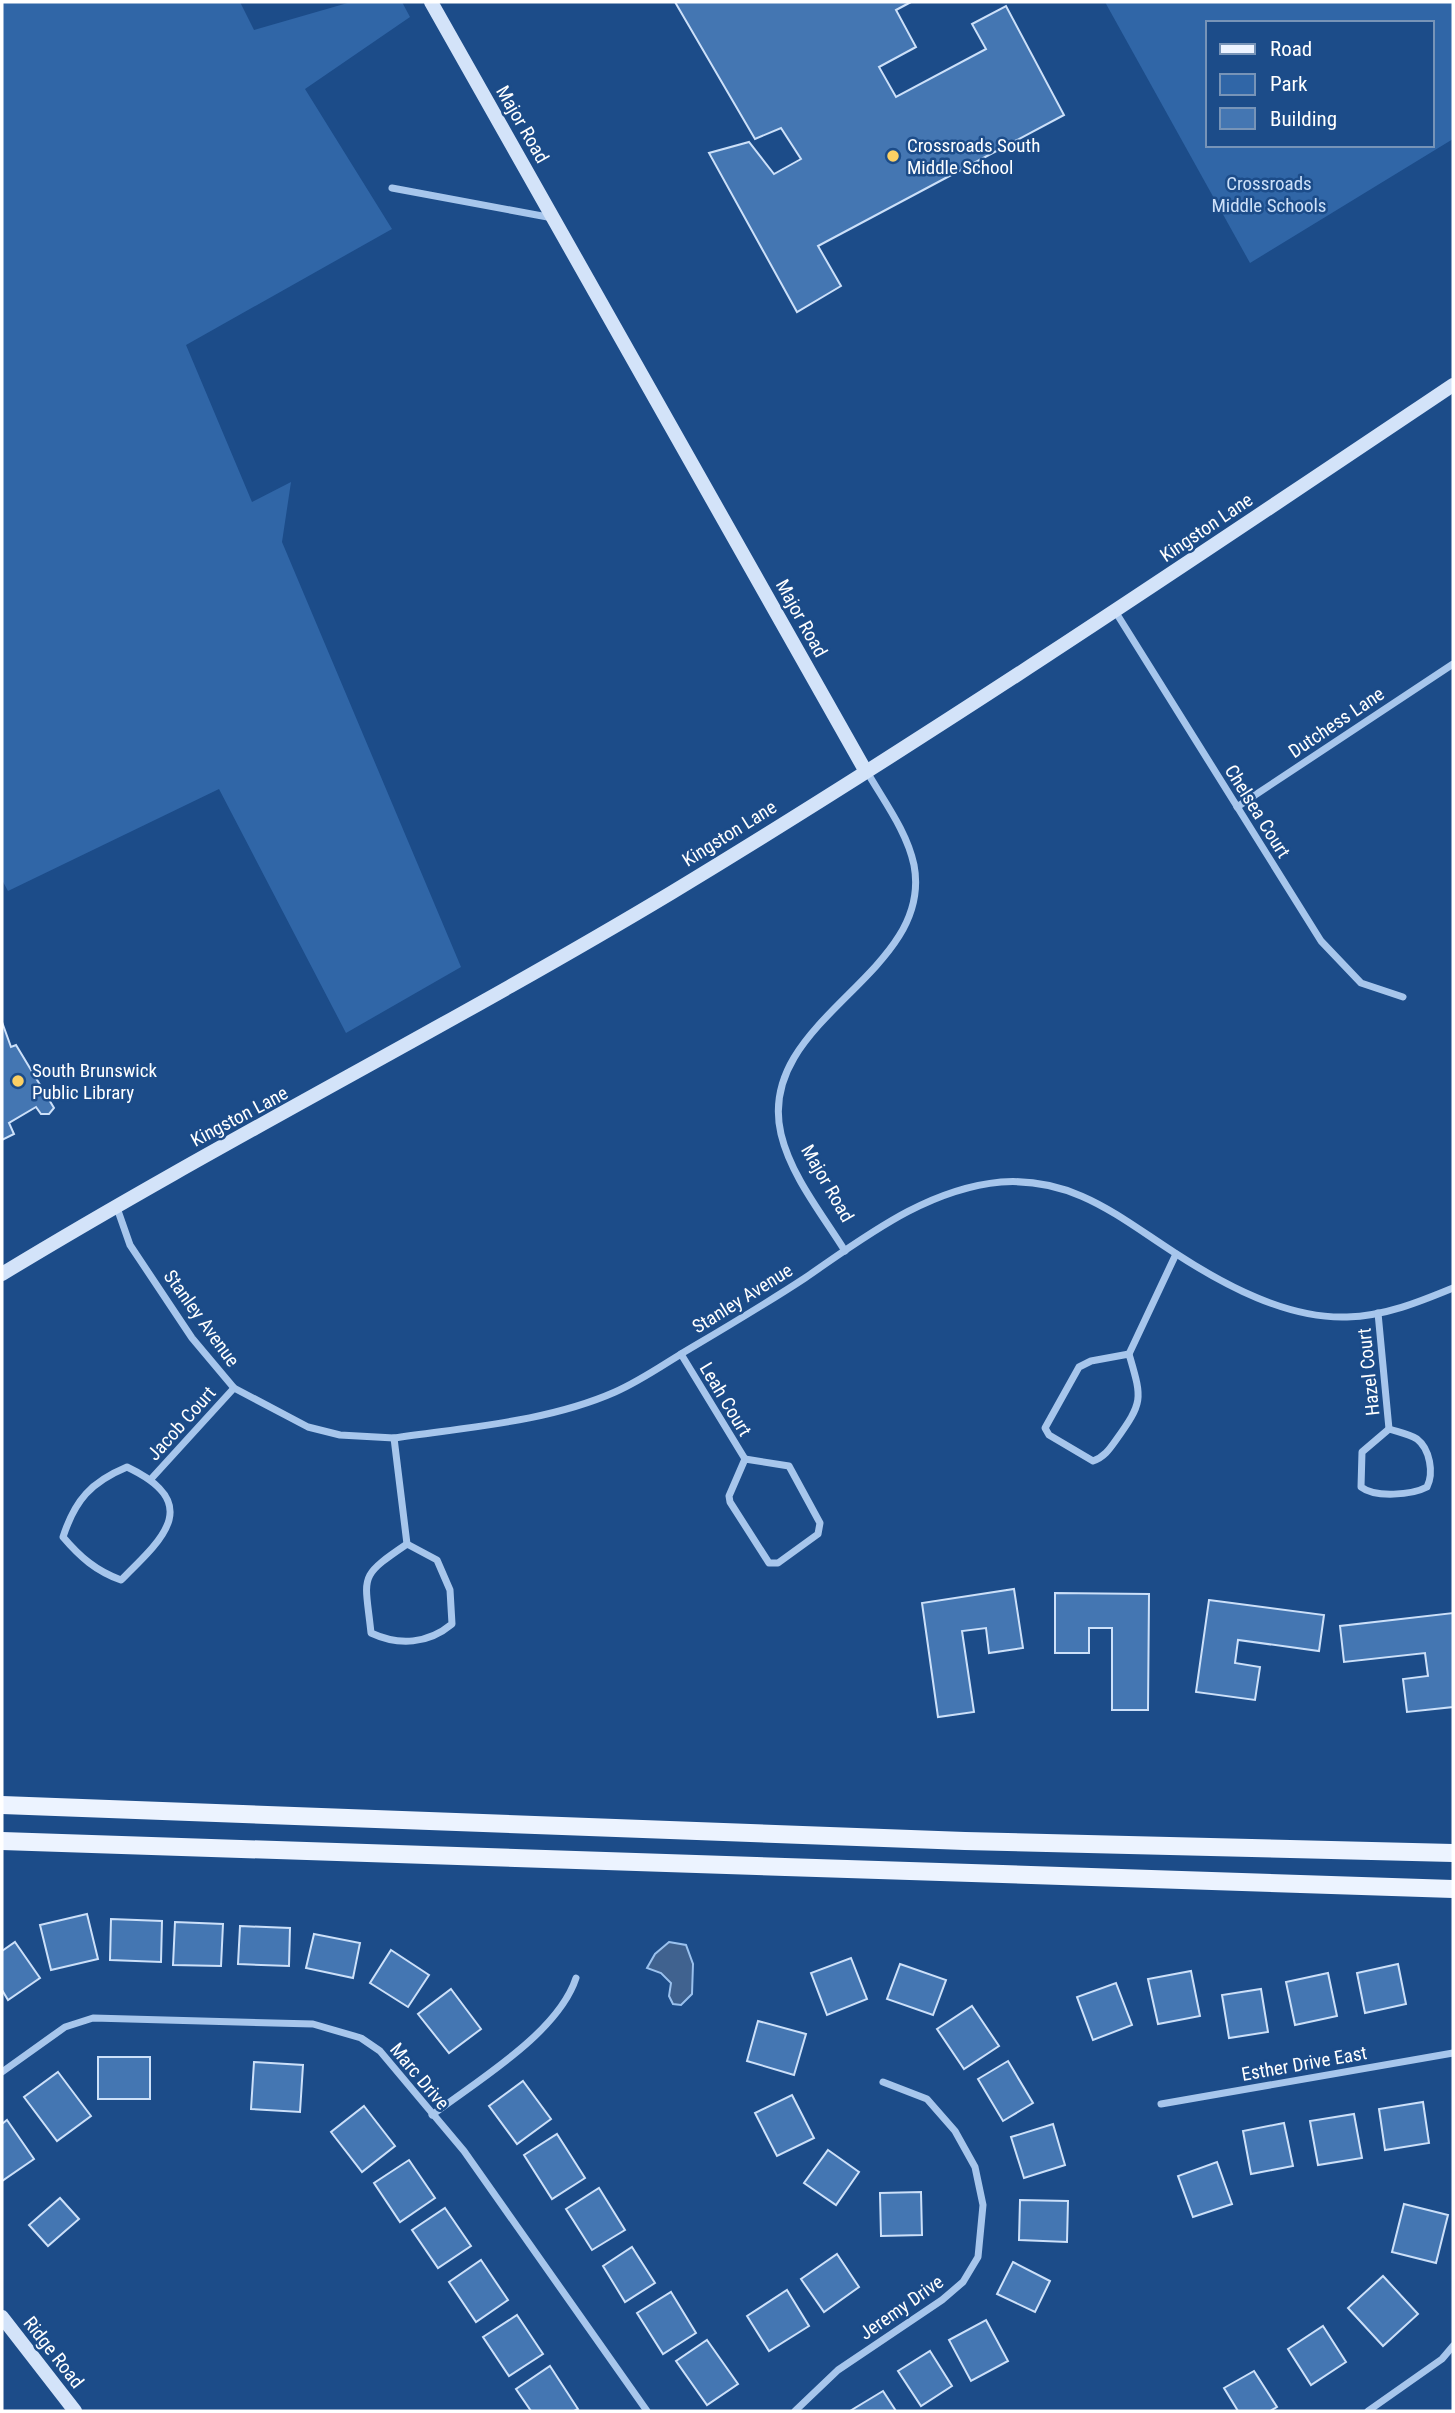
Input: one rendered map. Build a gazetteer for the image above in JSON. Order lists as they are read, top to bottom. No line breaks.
{"streets":{"street":["Major Road","Kingston Lane","Dutchess Lane","Chelsea Court","Stanley Avenue","Hazel Court","Leah Court","Jacob Court","Esther Drive East","Marc Drive","Jeremy Drive","Ridge Road"]},"crossings":[["Major Road","Kingston Lane"],["Major Road","Stanley Avenue"],["Kingston Lane","Chelsea Court"],["Kingston Lane","Stanley Avenue"],["Dutchess Lane","Chelsea Court"],["Stanley Avenue","Hazel Court"],["Stanley Avenue","Leah Court"],["Stanley Avenue","Jacob Court"]],"parks":["Crossroads Middle Schools"],"places":["Crossroads South Middle School","South Brunswick Public Library"],"legend":["Road","Park","Building"]}
